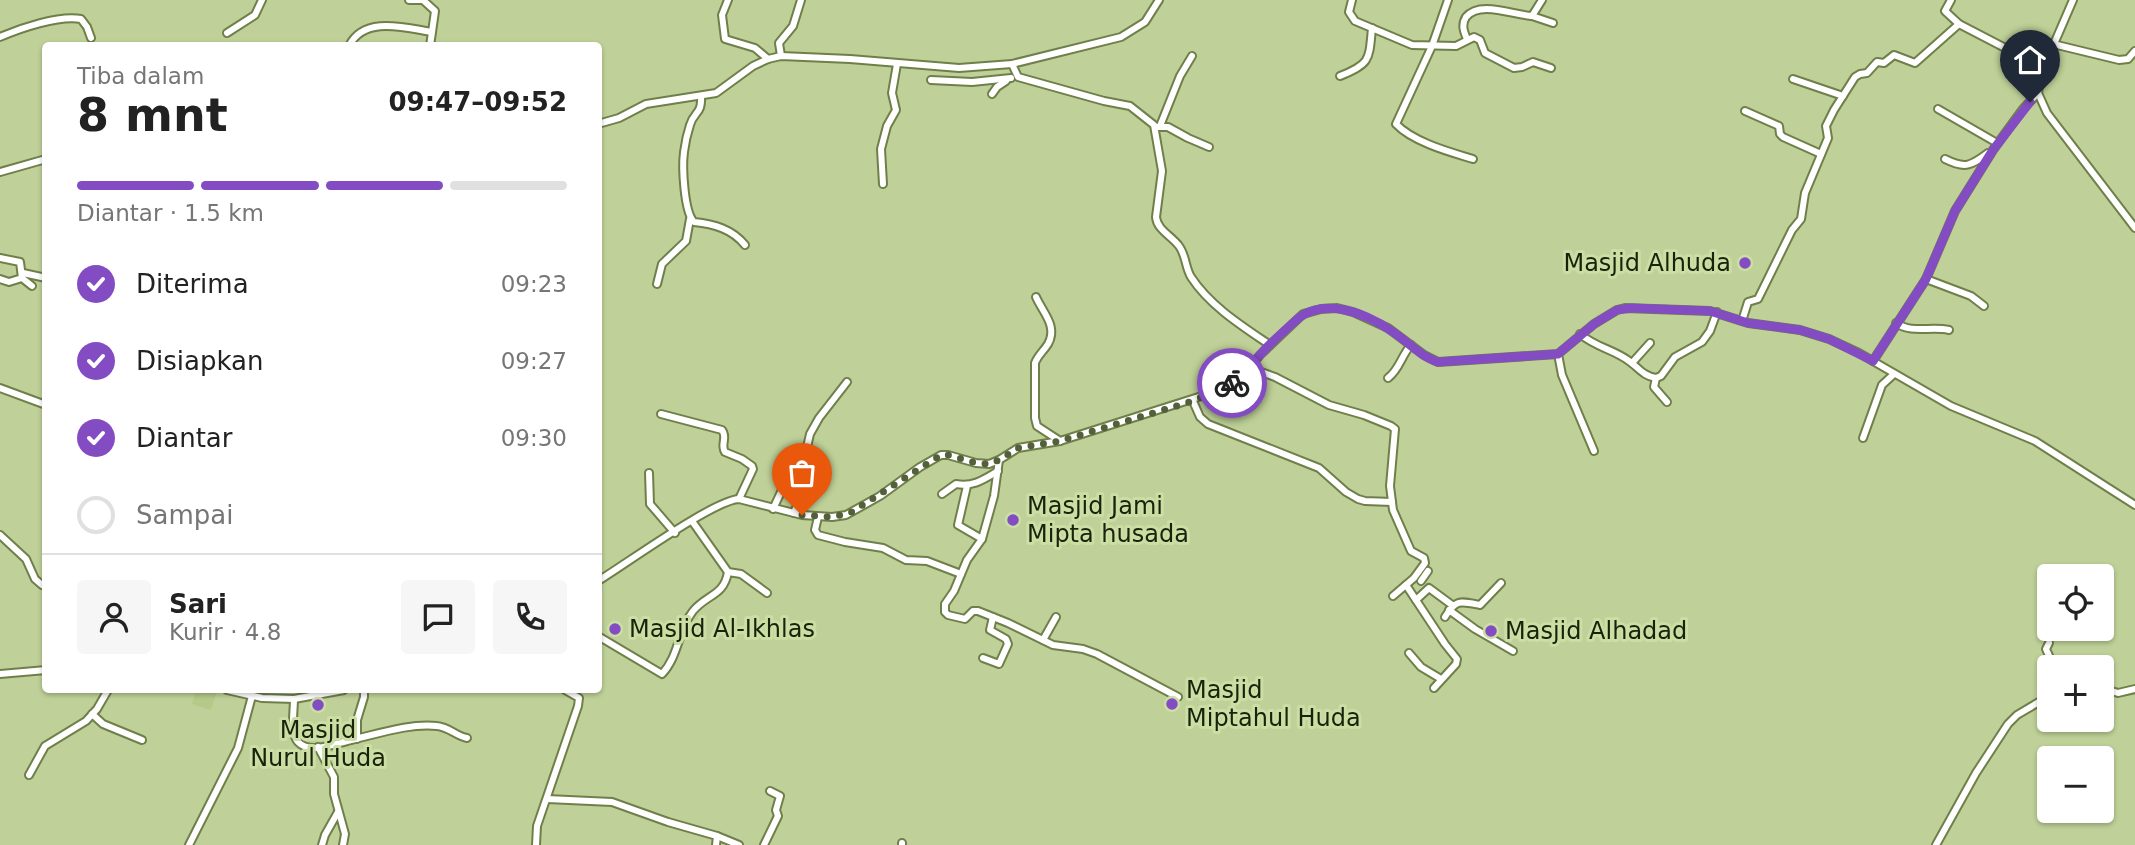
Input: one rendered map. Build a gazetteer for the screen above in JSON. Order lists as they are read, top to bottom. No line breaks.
{"places":["Masjid Alhuda","Masjid Jami Mipta husada","Masjid Al-Ikhlas","Masjid Alhadad","Masjid Miptahul Huda","Masjid Nurul Huda"],"page":{"heading":["8 mnt","Tiba dalam","09:47–09:52"],"panel":["Sari","Kurir · 4.8"],"bar":"Diantar · 1.5 km","list":[["Diterima","09:23"],["Disiapkan","09:27"],["Diantar","09:30"],"Sampai"],"map_buttons":["+","−"]}}
